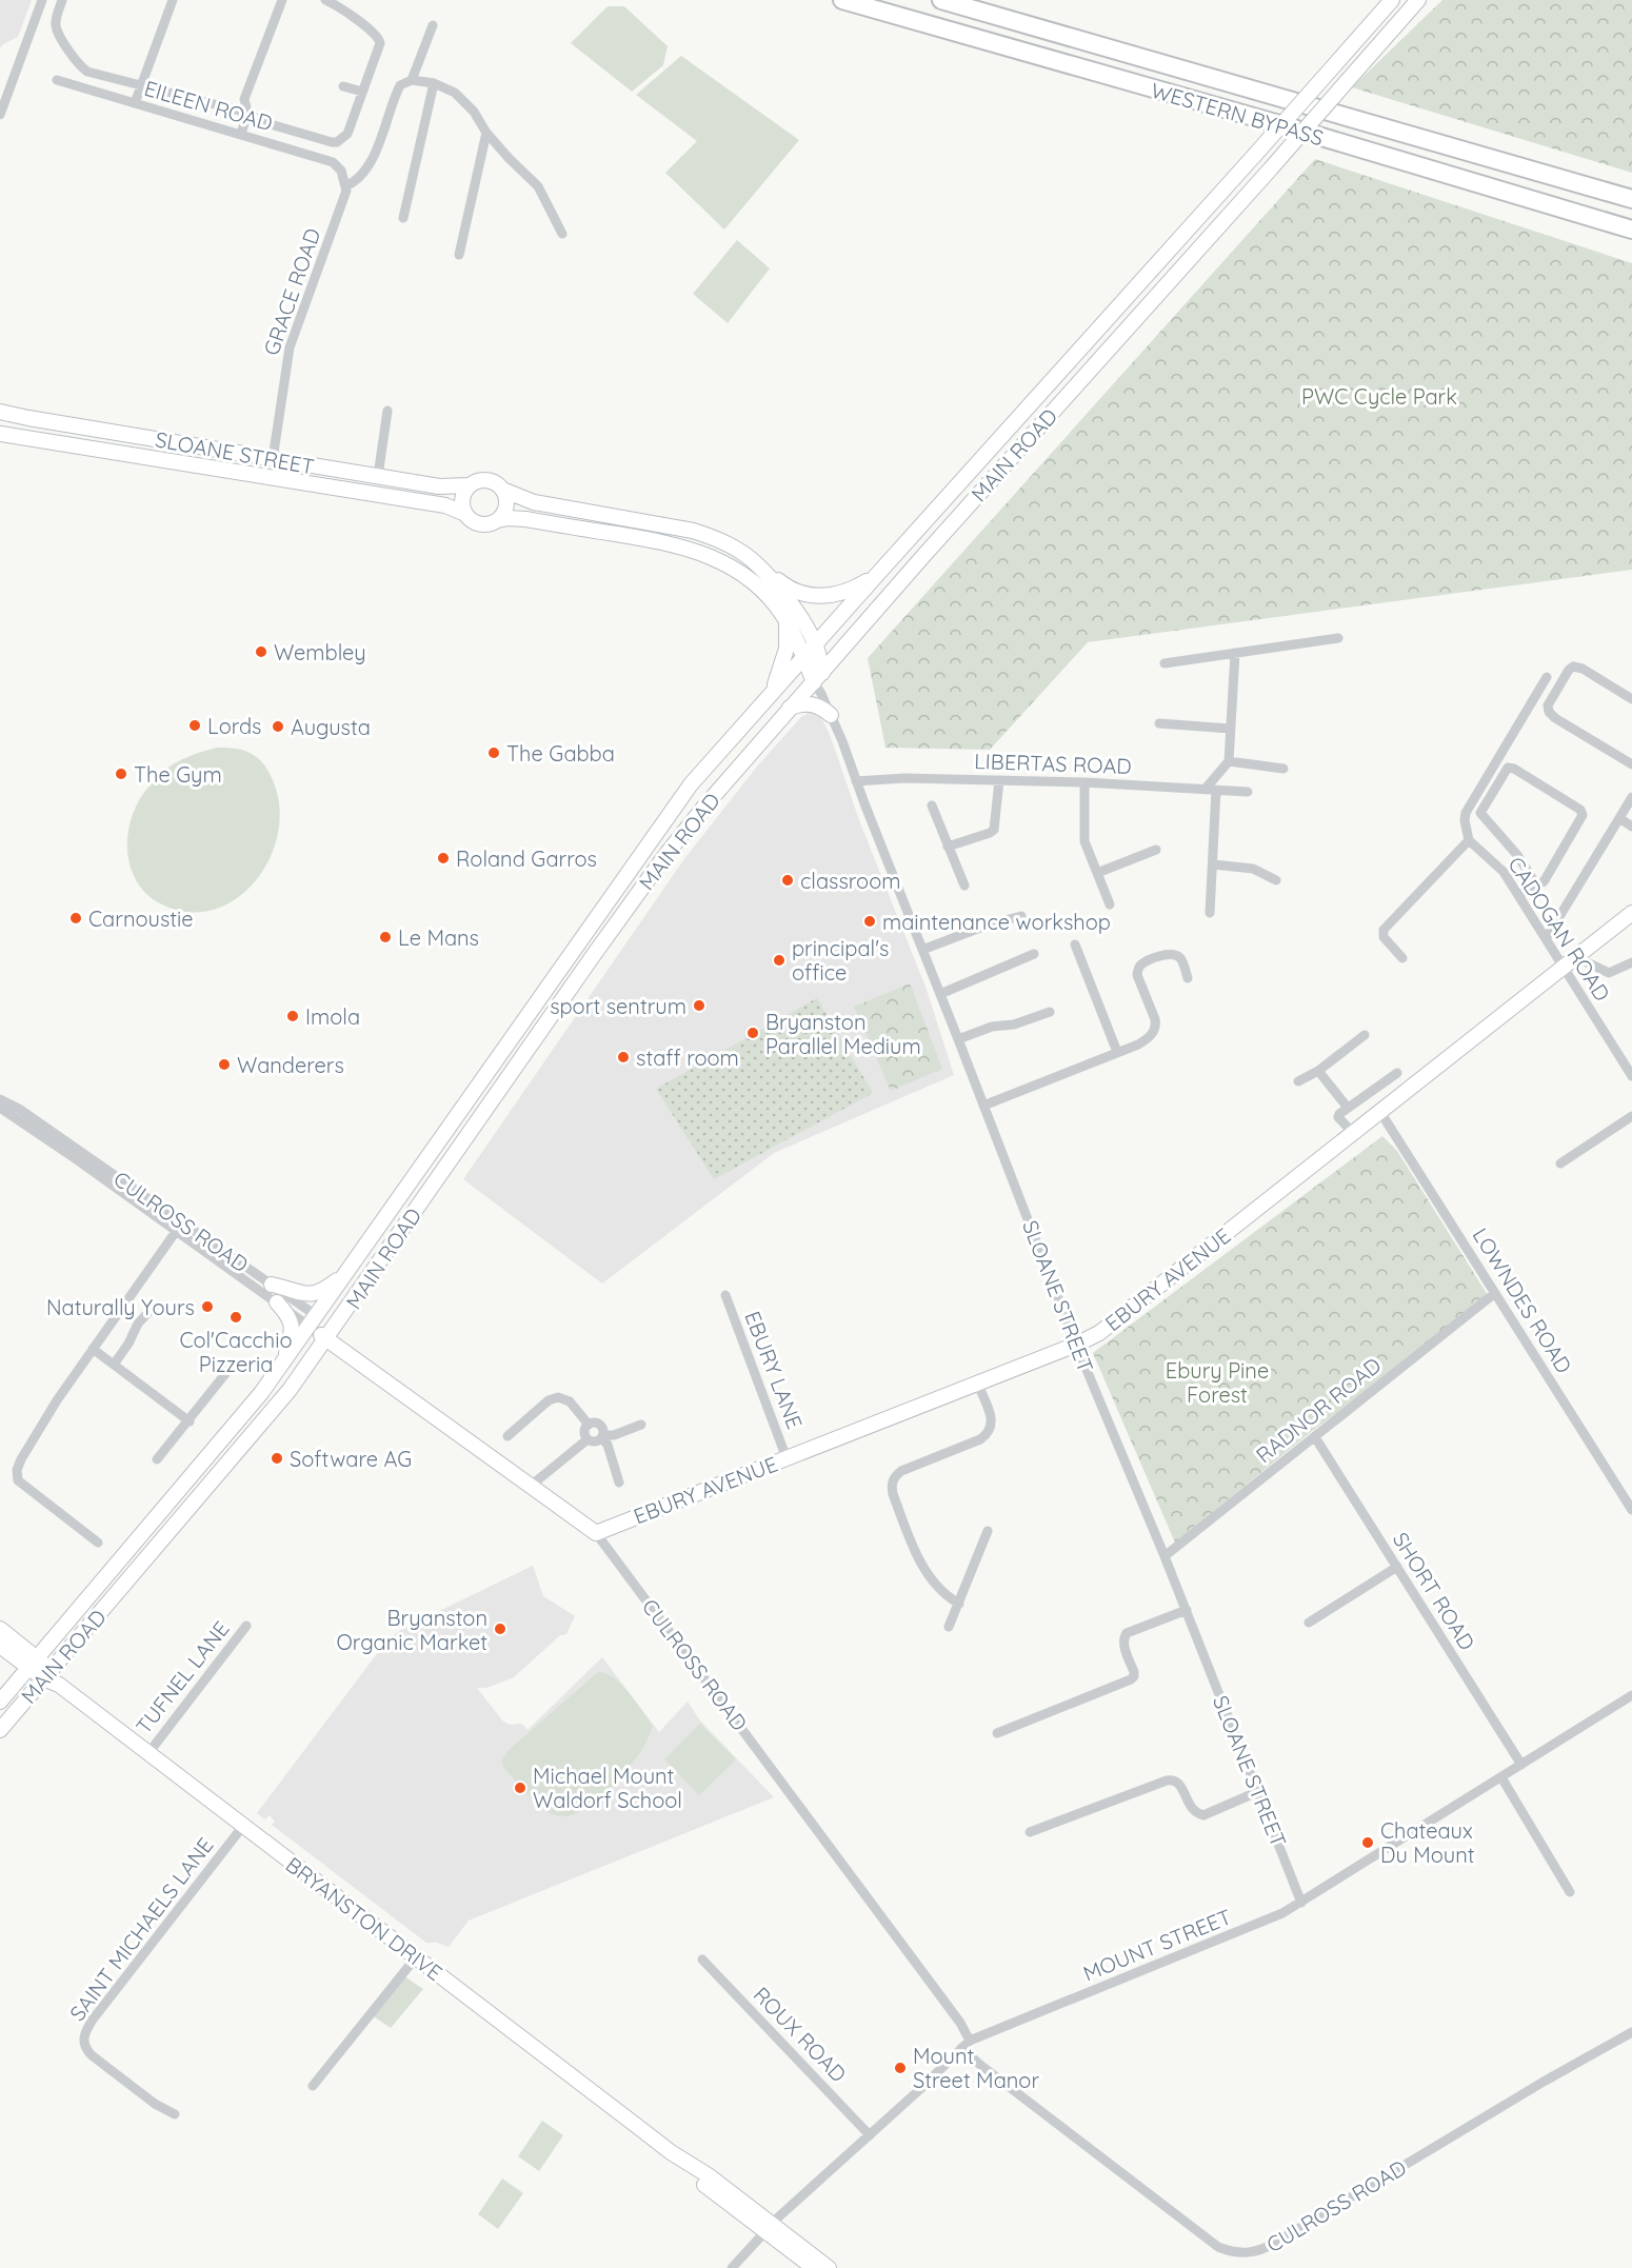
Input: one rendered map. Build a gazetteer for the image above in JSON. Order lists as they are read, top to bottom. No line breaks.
{"streets":{"highway":["WESTERN BYPASS"],"main road":["SLOANE STREET","MAIN ROAD","CULROSS ROAD","EBURY AVENUE","BRYANSTON DRIVE"],"street":["EILEEN ROAD","GRACE ROAD","LIBERTAS ROAD","CADOGAN ROAD","LOWNDES ROAD","EBURY LANE","RADNOR ROAD","SHORT ROAD","TUFNEL LANE","SAINT MICHAELS LANE","MOUNT STREET","ROUX ROAD"]},"crossings":[["EILEEN ROAD","GRACE ROAD"],["GRACE ROAD","SLOANE STREET"],["SLOANE STREET","MAIN ROAD"],["SLOANE STREET","LIBERTAS ROAD"],["SLOANE STREET","EBURY AVENUE"],["SLOANE STREET","RADNOR ROAD"],["SLOANE STREET","MOUNT STREET"],["MAIN ROAD","CULROSS ROAD"],["MAIN ROAD","BRYANSTON DRIVE"],["CADOGAN ROAD","EBURY AVENUE"],["CULROSS ROAD","EBURY AVENUE"],["CULROSS ROAD","MOUNT STREET"],["EBURY AVENUE","LOWNDES ROAD"],["EBURY AVENUE","EBURY LANE"],["LOWNDES ROAD","RADNOR ROAD"],["RADNOR ROAD","SHORT ROAD"],["SHORT ROAD","MOUNT STREET"],["TUFNEL LANE","BRYANSTON DRIVE"],["BRYANSTON DRIVE","SAINT MICHAELS LANE"],["BRYANSTON DRIVE","MOUNT STREET"],["MOUNT STREET","ROUX ROAD"]],"parks":["PWC Cycle Park","Ebury Pine Forest"],"places":["Wembley","Lords","Augusta","The Gabba","The Gym","Roland Garros","classroom","Carnoustie","maintenance workshop","Le Mans","principal's office","sport sentrum","Imola","Bryanston Parallel Medium","staff room","Wanderers","Naturally Yours","Col'Cacchio Pizzeria","Software AG","Bryanston Organic Market","Michael Mount Waldorf School","Chateaux Du Mount","Mount Street Manor"]}
